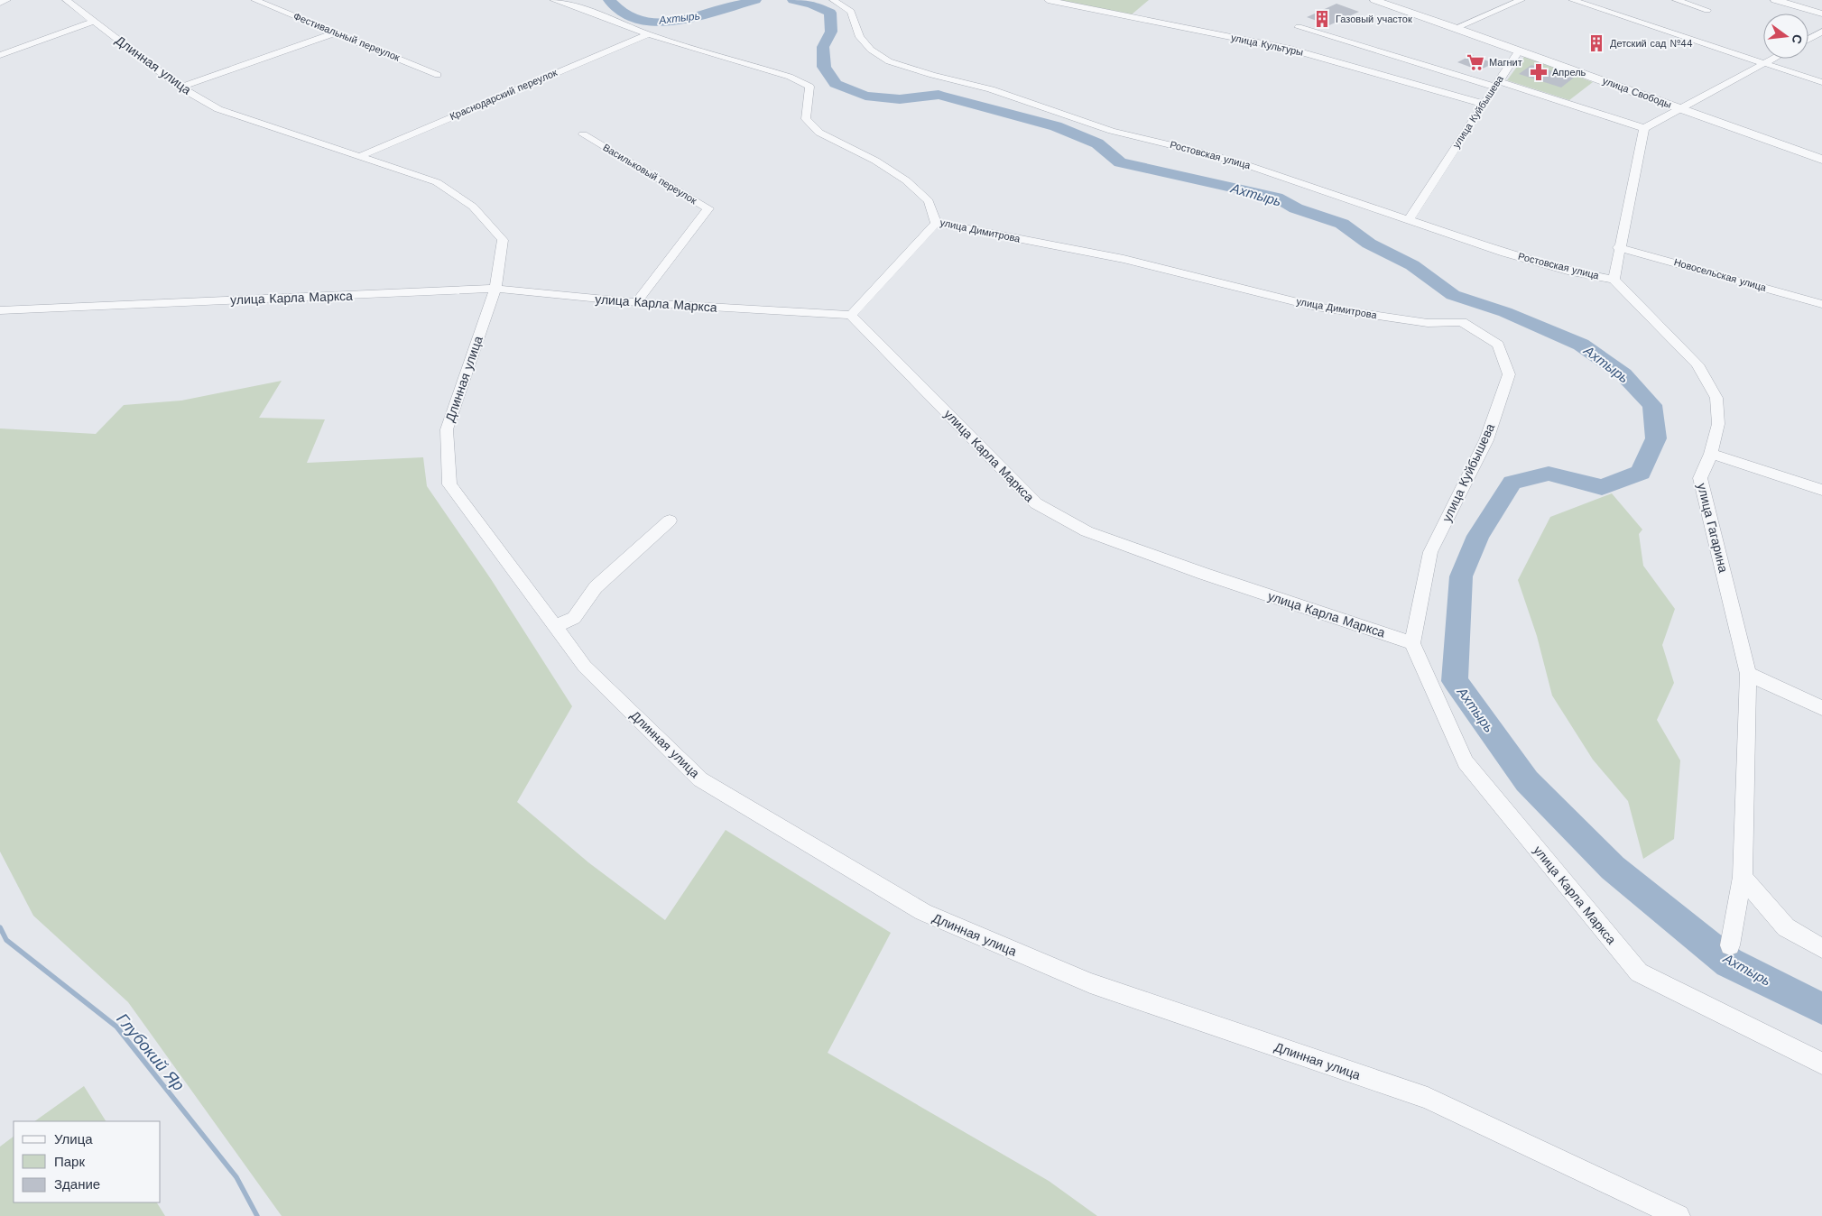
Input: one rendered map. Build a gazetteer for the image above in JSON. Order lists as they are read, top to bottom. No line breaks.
{"streets":{"street":["Фестивальный переулок","улица Культуры","Длинная улица","улица Свободы","Краснодарский переулок","улица Куйбышева","Ростовская улица","Васильковый переулок","улица Димитрова","Новосельская улица","улица Карла Маркса","улица Гагарина"]},"crossings":[["улица Культуры","улица Куйбышева"],["Длинная улица","Краснодарский переулок"],["Длинная улица","улица Карла Маркса"],["улица Свободы","улица Куйбышева"],["Краснодарский переулок","улица Димитрова"],["улица Куйбышева","Ростовская улица"],["улица Куйбышева","улица Димитрова"],["улица Куйбышева","улица Карла Маркса"],["Ростовская улица","улица Гагарина"],["Васильковый переулок","улица Карла Маркса"]],"water":["Ахтырь","Глубокий Яр"],"places":{"building":["Газовый участок","Детский сад №44"],"supermarket":["Магнит"],"pharmacy":["Апрель"]},"legend":["Улица","Парк","Здание"],"north":"right"}
